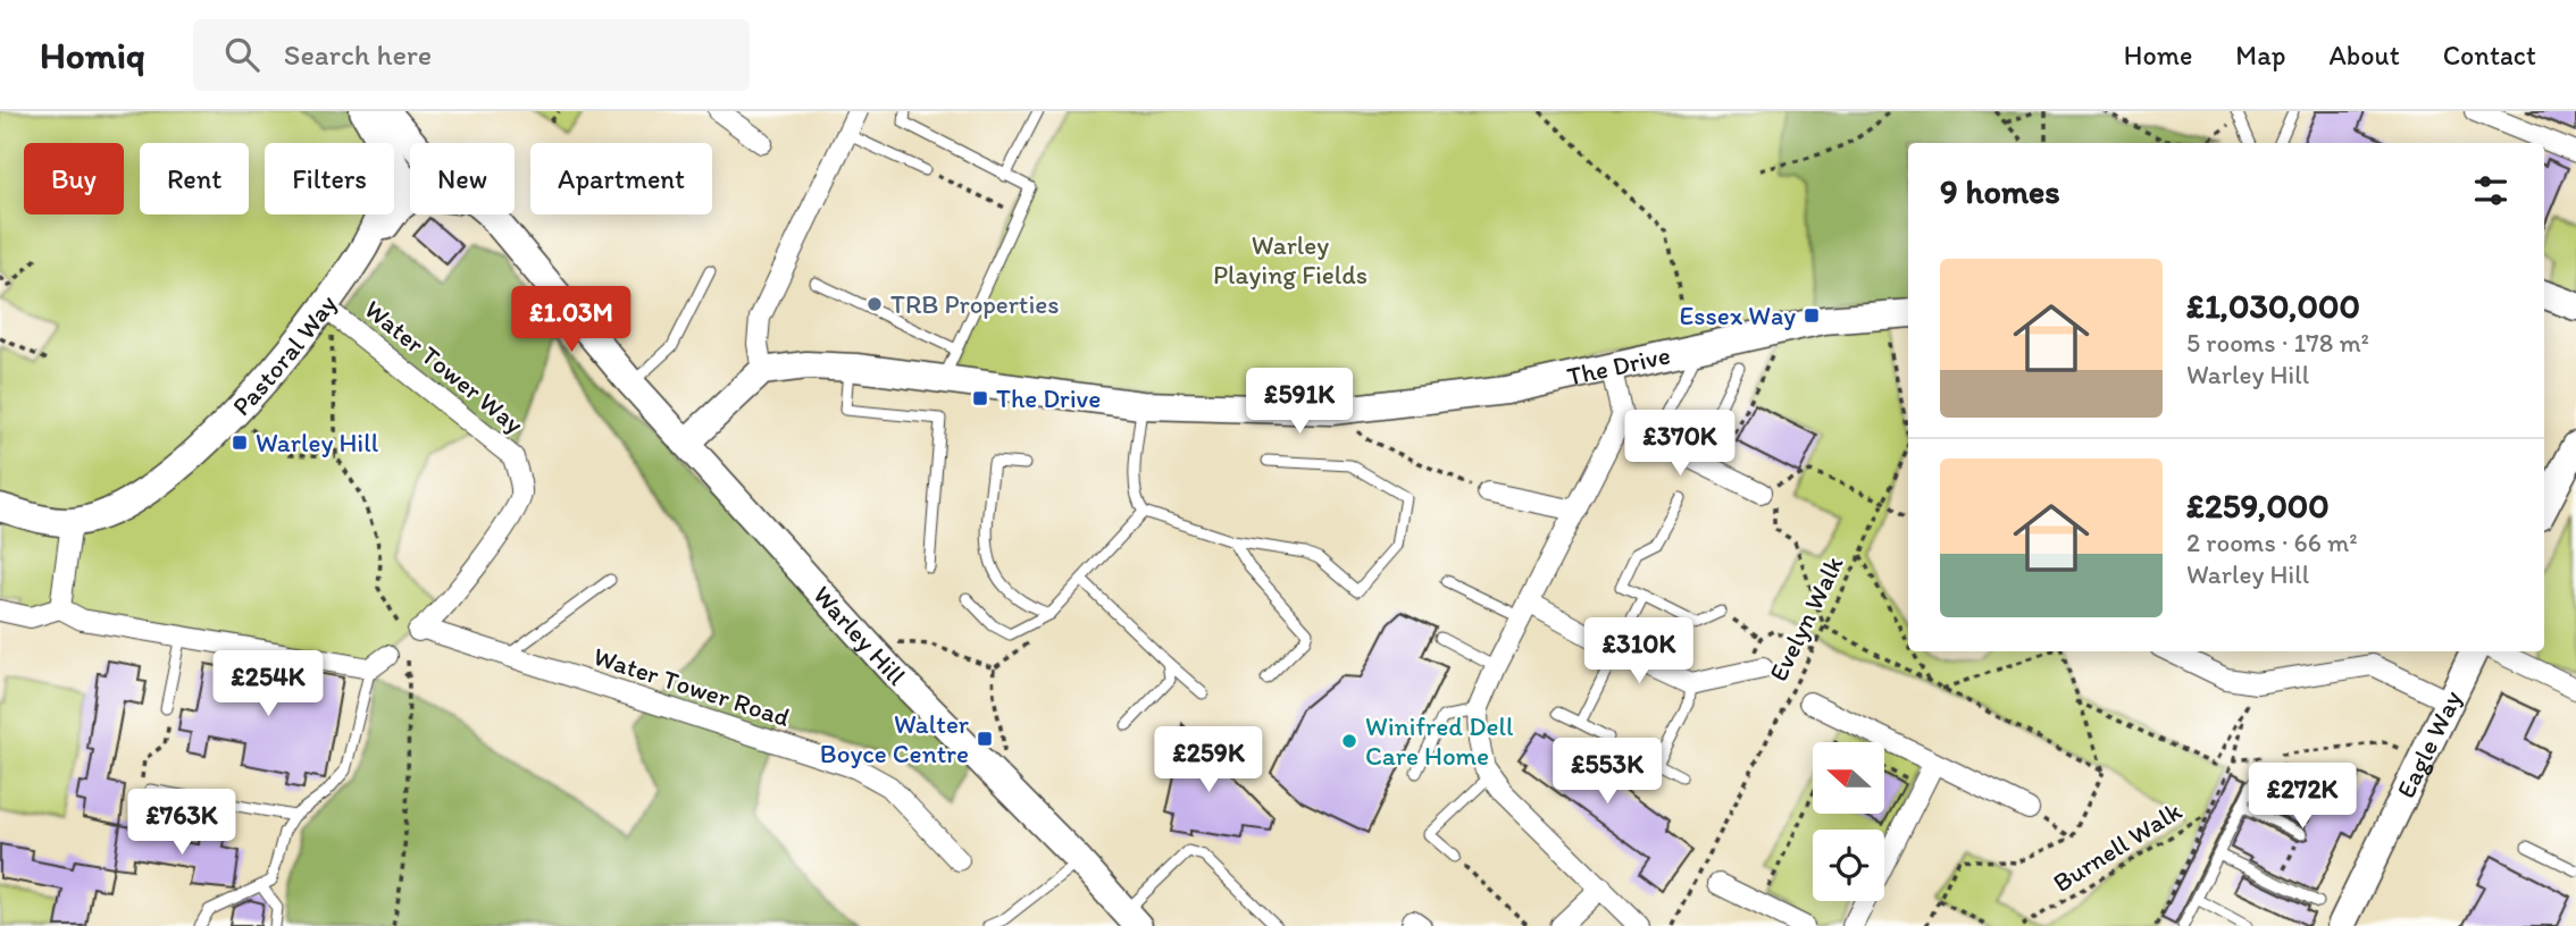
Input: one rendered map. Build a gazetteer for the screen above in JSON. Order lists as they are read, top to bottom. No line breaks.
{"streets":{"street":["Pastoral Way","The Drive","Water Tower Way","Warley Hill","Water Tower Road","Eagle Way"],"path":["Evelyn Walk","Burnell Walk"]},"crossings":[["Pastoral Way","Water Tower Way"],["The Drive","Evelyn Walk"],["Water Tower Way","Water Tower Road"]],"parks":["Warley Playing Fields"],"places":{"other":["TRB Properties","Winifred Dell Care Home"],"transit":["Essex Way","The Drive","Warley Hill","Walter Boyce Centre"]},"north":"left","page":{"header":"Homiq","search":"Search here","nav":["Home","Map","About","Contact"],"chip":["Buy","Rent","Filters","New","Apartment"],"heading":"9 homes","list":[{"name":"£1,030,000","note":"5 rooms · 178 m² · Warley Hill"},{"name":"£259,000","note":"2 rooms · 66 m² · Warley Hill"}],"price":["£1.03M","£591K","£370K","£310K","£254K","£259K","£553K","£272K","£763K"]}}
